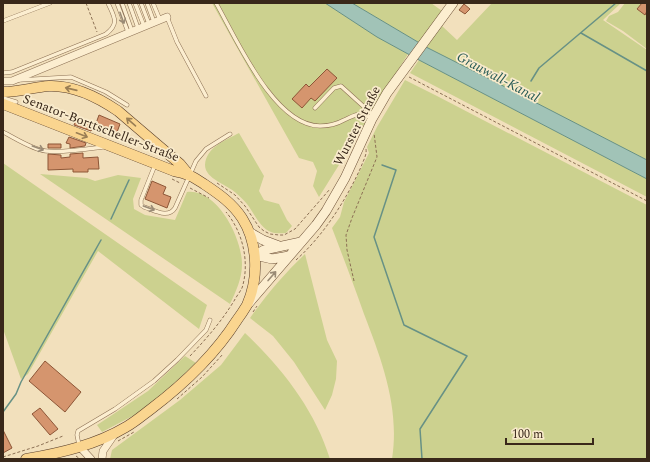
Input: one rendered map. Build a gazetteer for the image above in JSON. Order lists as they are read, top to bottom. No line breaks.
{"streets":{"main road":["Wurster Straße","Senator-Borttscheller-Straße"]},"crossings":[["Wurster Straße","Senator-Borttscheller-Straße"]],"water":["Grauwall-Kanal"],"scale_bar":"100 m"}
